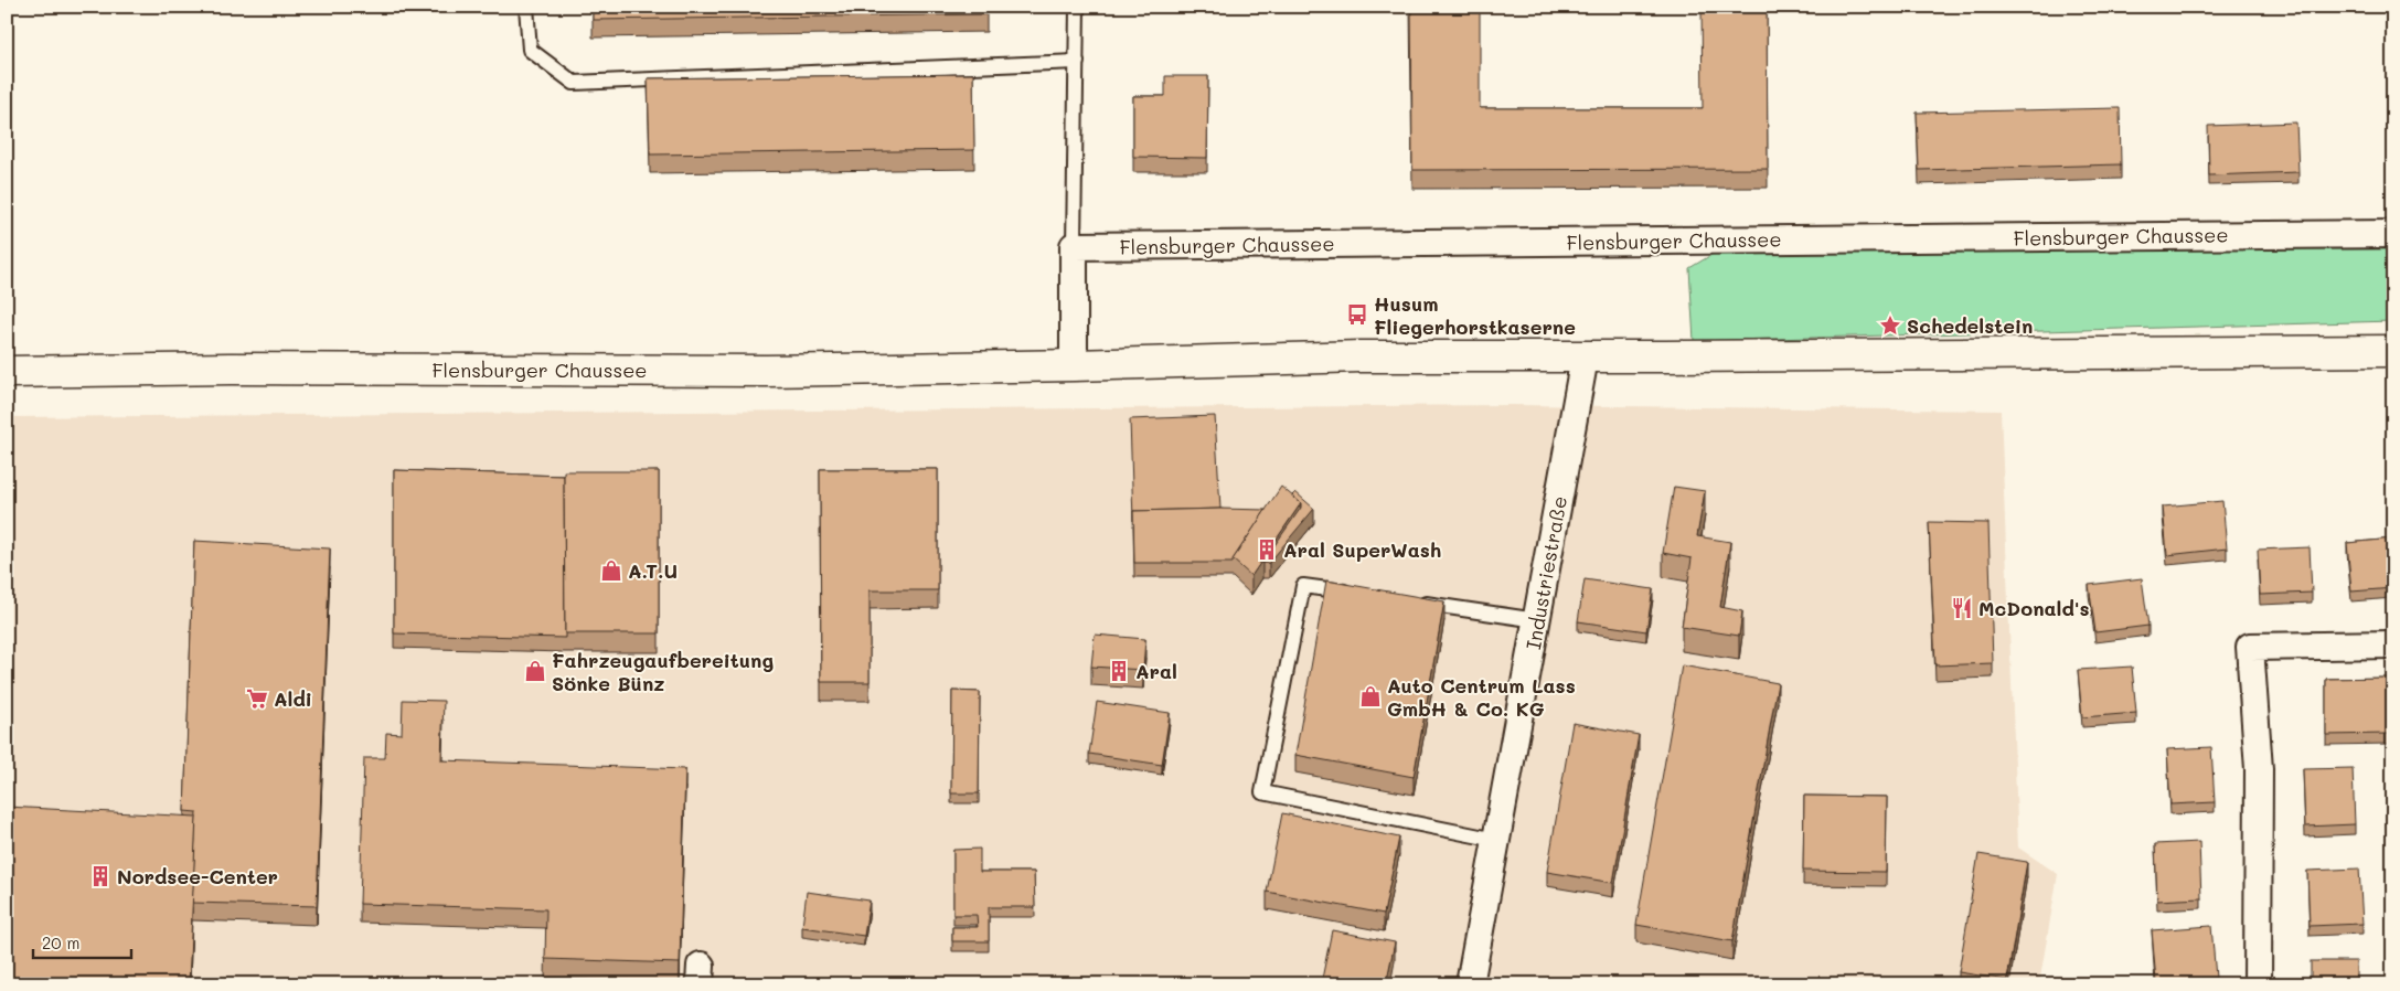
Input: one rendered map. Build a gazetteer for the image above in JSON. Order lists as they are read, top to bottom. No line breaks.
{"streets":{"main road":["Flensburger Chaussee"],"street":["Industriestraße"]},"crossings":[["Flensburger Chaussee","Industriestraße"]],"places":{"bus stop":["Husum Fliegerhorstkaserne"],"place":["Schedelstein"],"building":["Aral SuperWash","Aral","Nordsee-Center"],"shop":["A.T.U","Fahrzeugaufbereitung Sönke Bünz","Auto Centrum Lass GmbH & Co. KG"],"restaurant":["McDonald's"],"supermarket":["Aldi"]},"scale_bar":"20 m"}
